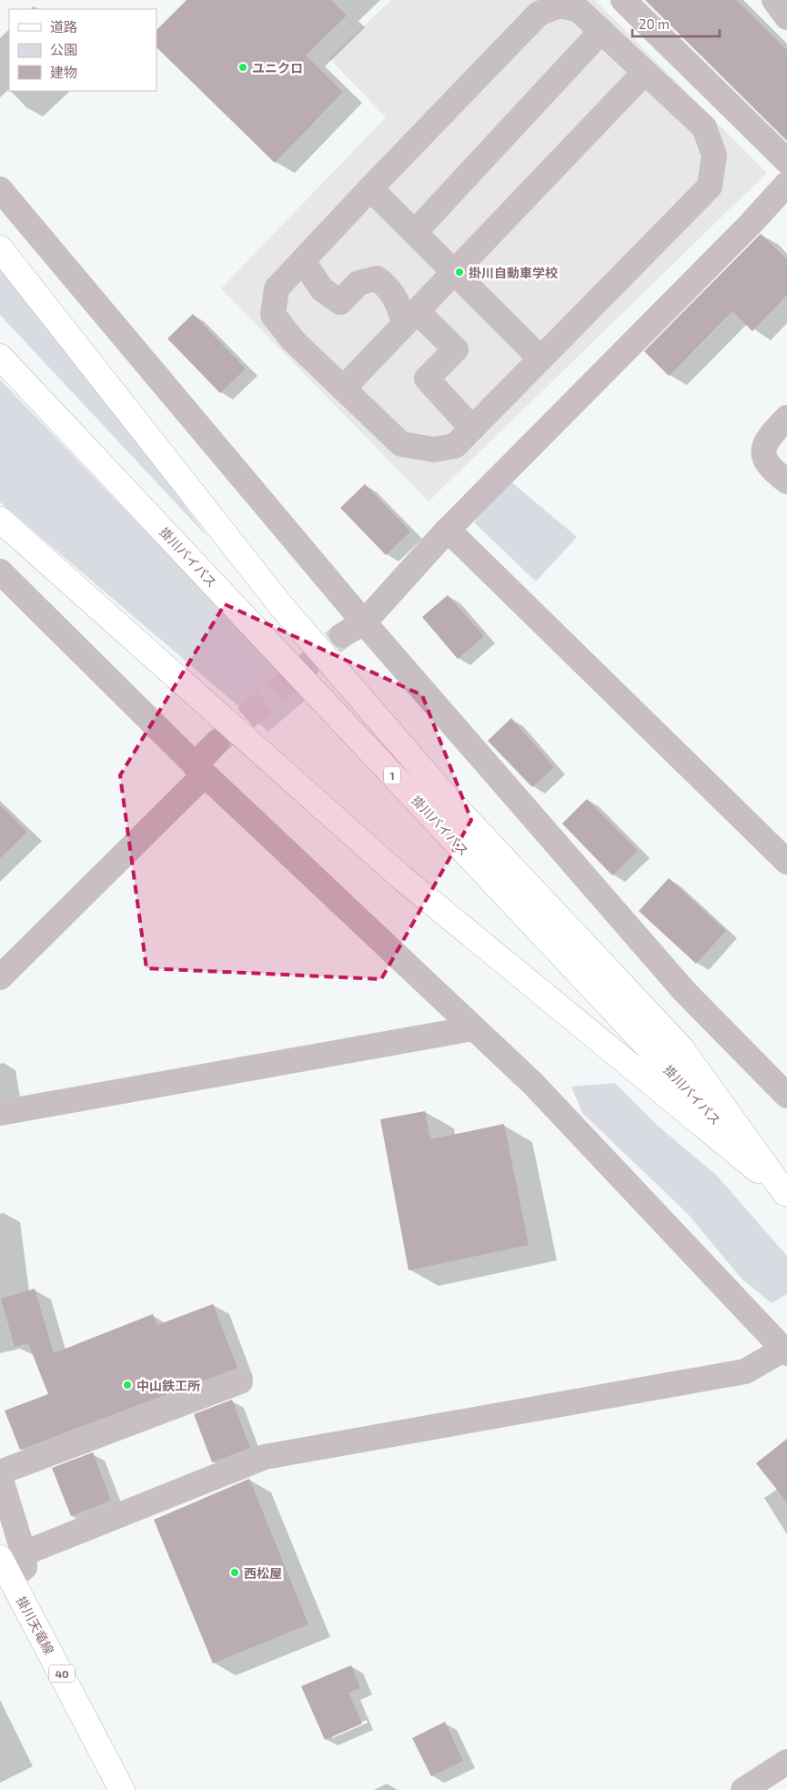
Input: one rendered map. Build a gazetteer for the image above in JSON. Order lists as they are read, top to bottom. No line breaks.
{"streets":{"main road":["掛川バイパス","1","掛川天竜線","40"]},"places":["ユニクロ","掛川自動車学校","中山鉄工所","西松屋"],"legend":["道路","公園","建物"],"scale_bar":"20 m"}
